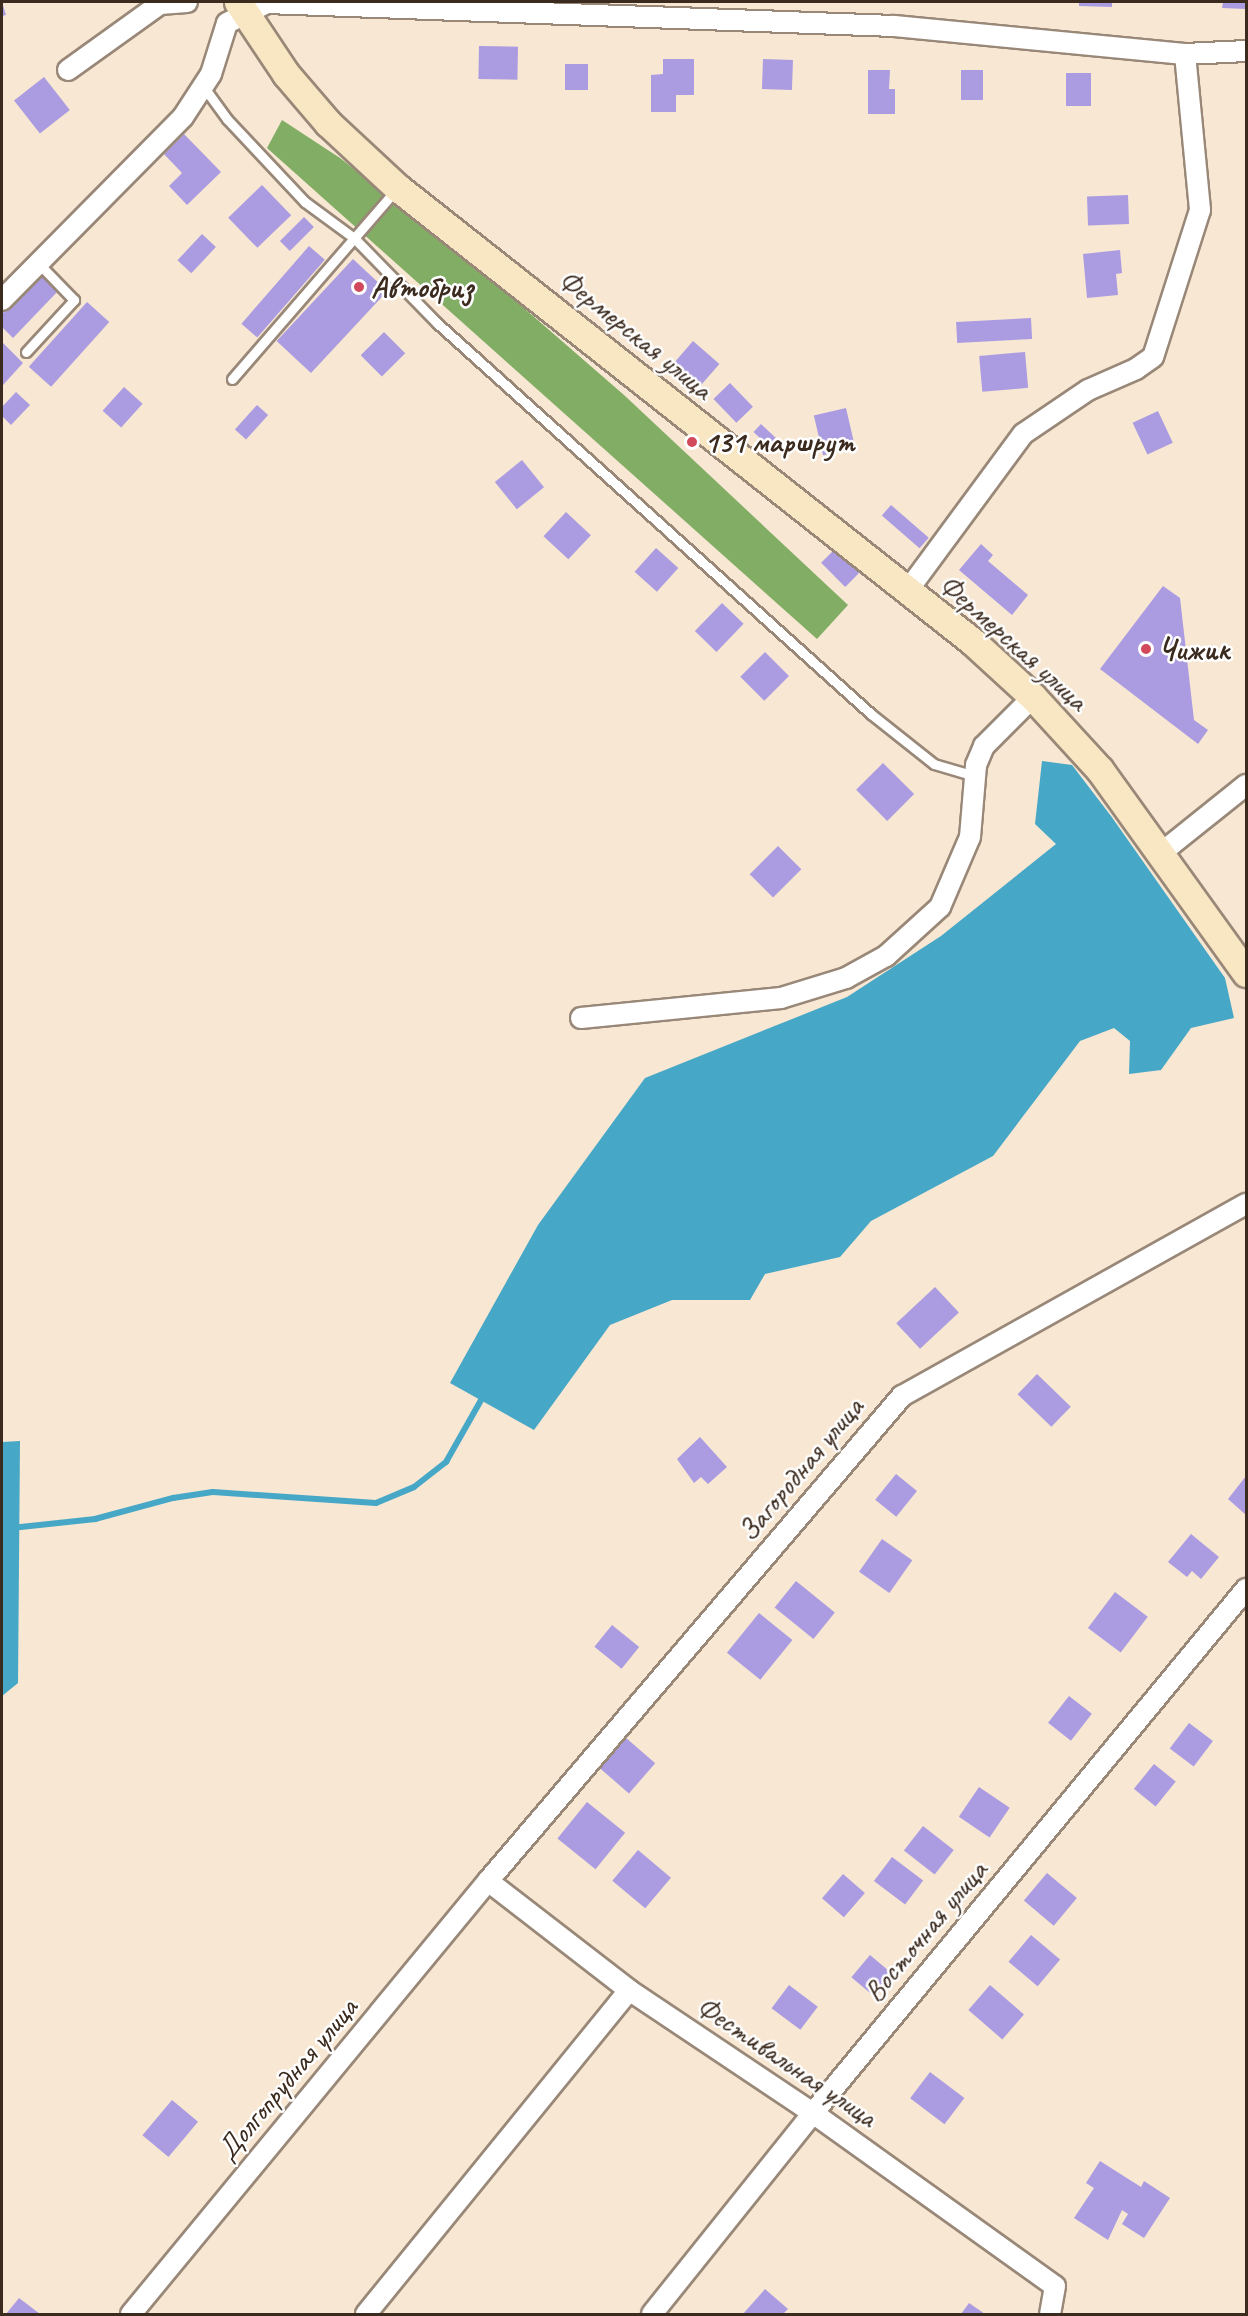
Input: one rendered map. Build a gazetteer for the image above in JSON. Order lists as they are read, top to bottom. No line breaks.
{"streets":{"street":["Фермерская улица","Загородная улица","Восточная улица","Фестивальная улица","Долгопрудная улица"]},"crossings":[["Загородная улица","Фестивальная улица"],["Загородная улица","Долгопрудная улица"],["Восточная улица","Фестивальная улица"],["Фестивальная улица","Долгопрудная улица"]],"places":["Автобриз","131 маршрут","Чижик"]}
